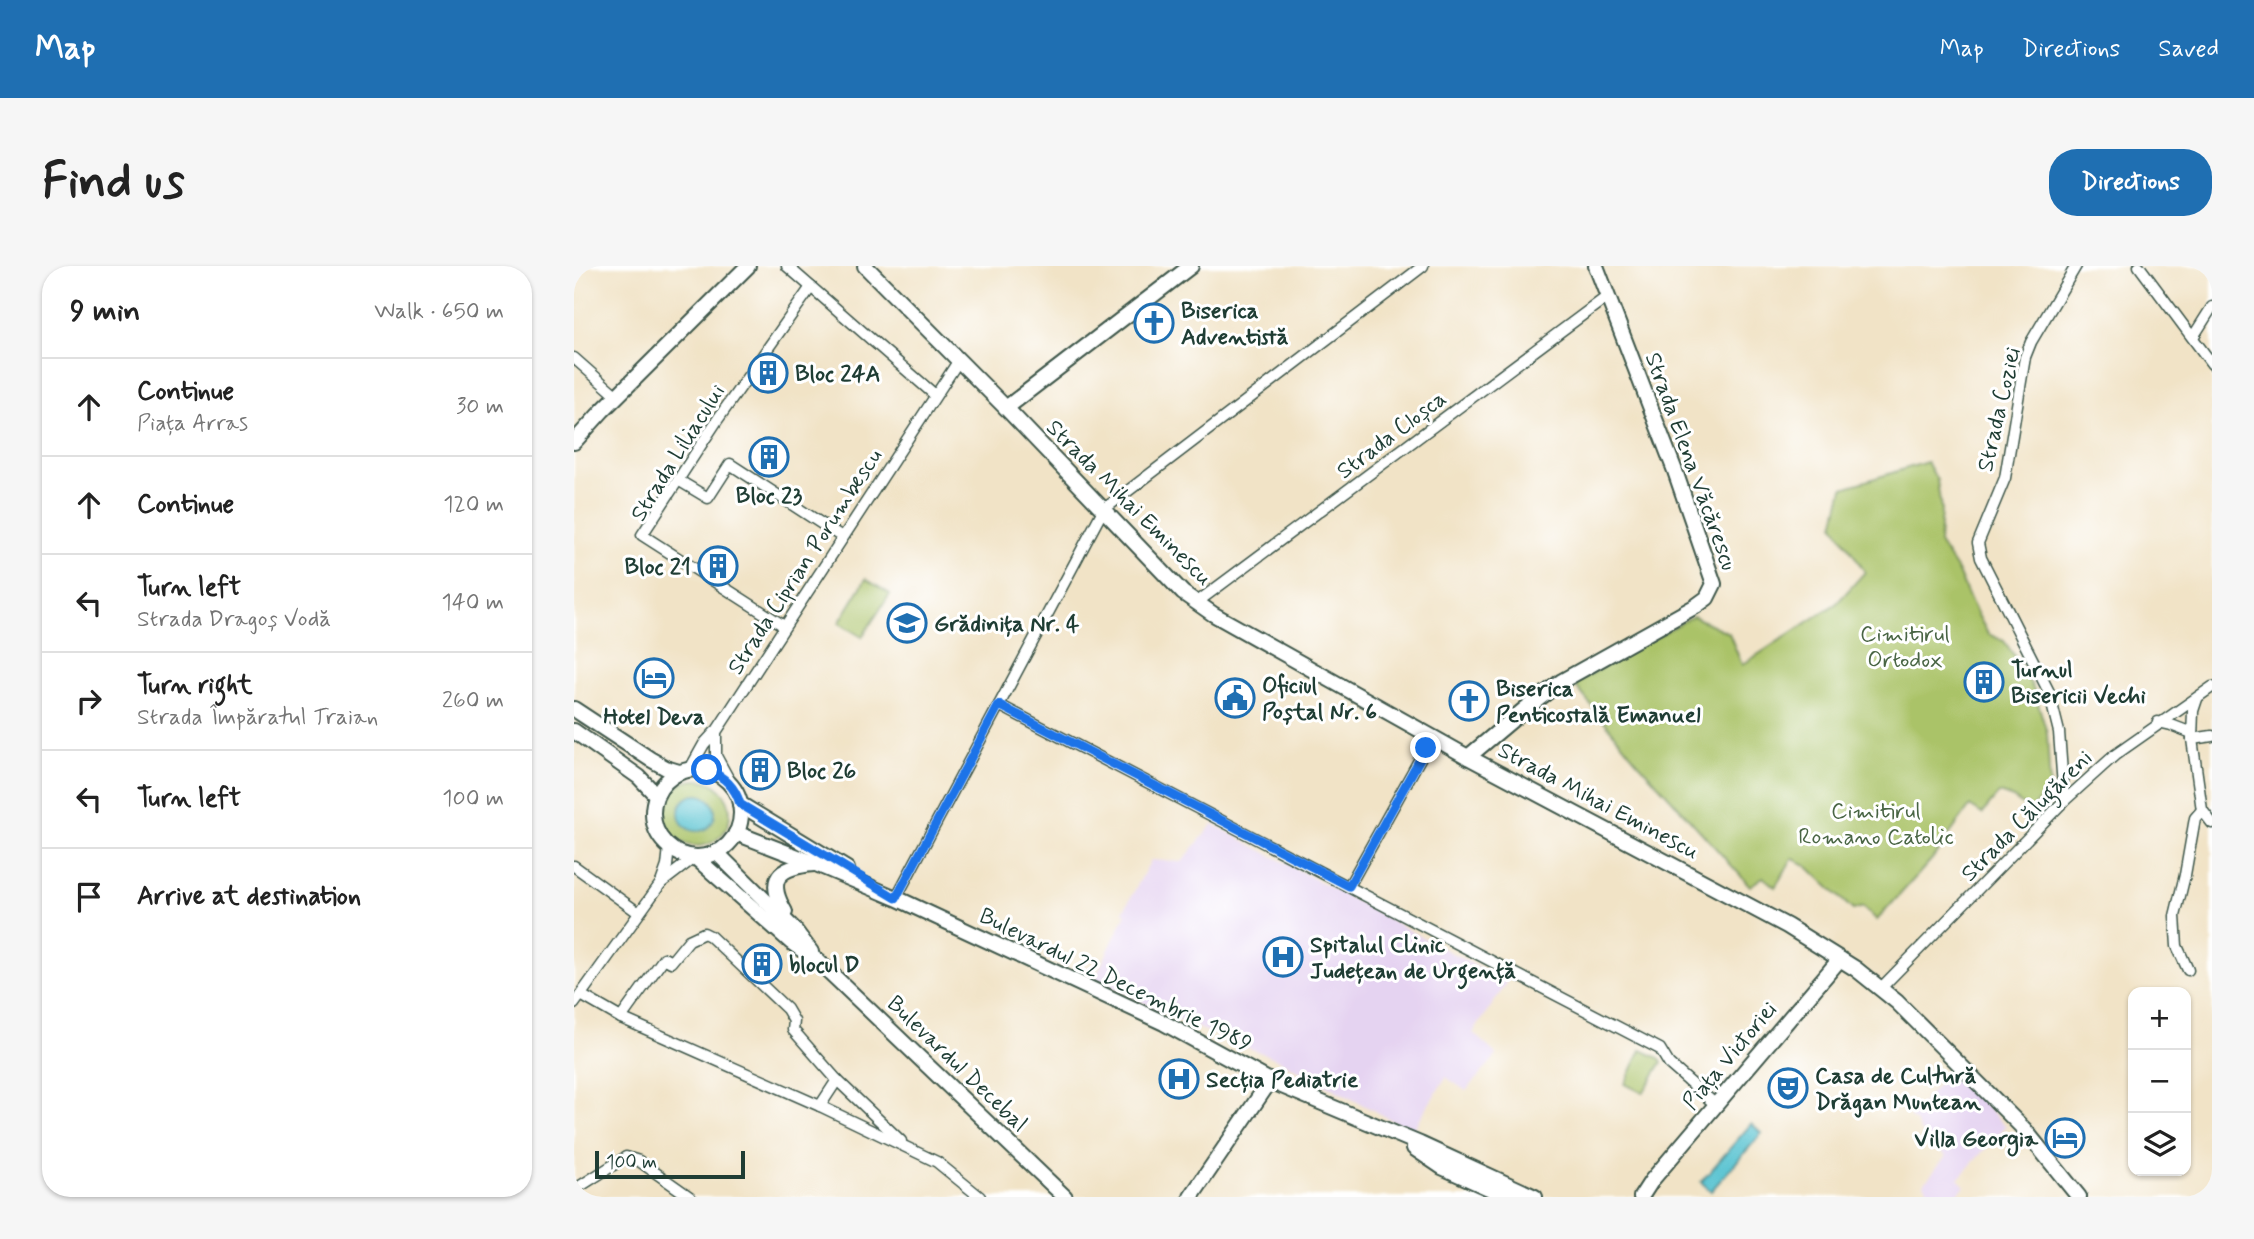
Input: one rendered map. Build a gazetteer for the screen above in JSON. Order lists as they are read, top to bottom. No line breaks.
{"streets":{"street":["Strada Coziei","Strada Cloșca","Strada Liliacului","Strada Elena Văcărescu","Strada Mihai Eminescu","Strada Ciprian Porumbescu","Strada Călugăreni","Bulevardul 22 Decembrie 1989","Piața Victoriei","Bulevardul Decebal"]},"crossings":[["Strada Coziei","Strada Călugăreni"],["Strada Cloșca","Strada Elena Văcărescu"],["Strada Cloșca","Strada Mihai Eminescu"],["Strada Liliacului","Strada Ciprian Porumbescu"],["Strada Elena Văcărescu","Strada Mihai Eminescu"],["Strada Mihai Eminescu","Strada Ciprian Porumbescu"],["Strada Mihai Eminescu","Strada Călugăreni"],["Strada Mihai Eminescu","Piața Victoriei"],["Strada Ciprian Porumbescu","Bulevardul 22 Decembrie 1989"],["Strada Ciprian Porumbescu","Bulevardul Decebal"],["Bulevardul 22 Decembrie 1989","Bulevardul Decebal"]],"parks":["Cimitirul Ortodox","Cimitirul Romano Catolic"],"places":{"church":["Biserica Adventistă","Biserica Penticostală Emanuel"],"building":["Bloc 24A","Bloc 23","Bloc 21","Turnul Bisericii Vechi","Bloc 26","blocul D"],"school or university":["Grădinița Nr. 4"],"hotel":["Hotel Deva","Villa Georgia"],"public building":["Oficiul Poștal Nr. 6"],"hospital":["Spitalul Clinic Județean de Urgență","Secția Pediatrie"],"theatre":["Casa de Cultură Drăgan Muntean"]},"scale_bar":"100 m","page":{"header":"Map","nav":["Map","Directions","Saved"],"buttons":"Directions","title":"Find us","heading":["9 min","Walk · 650 m"],"list":[["Continue","Piața Arras","30 m"],["Continue","120 m"],["Turn left","Strada Dragoș Vodă","140 m"],["Turn right","Strada Împăratul Traian","260 m"],["Turn left","100 m"],"Arrive at destination"],"map_buttons":["+","−"],"scale":"100 m"}}
